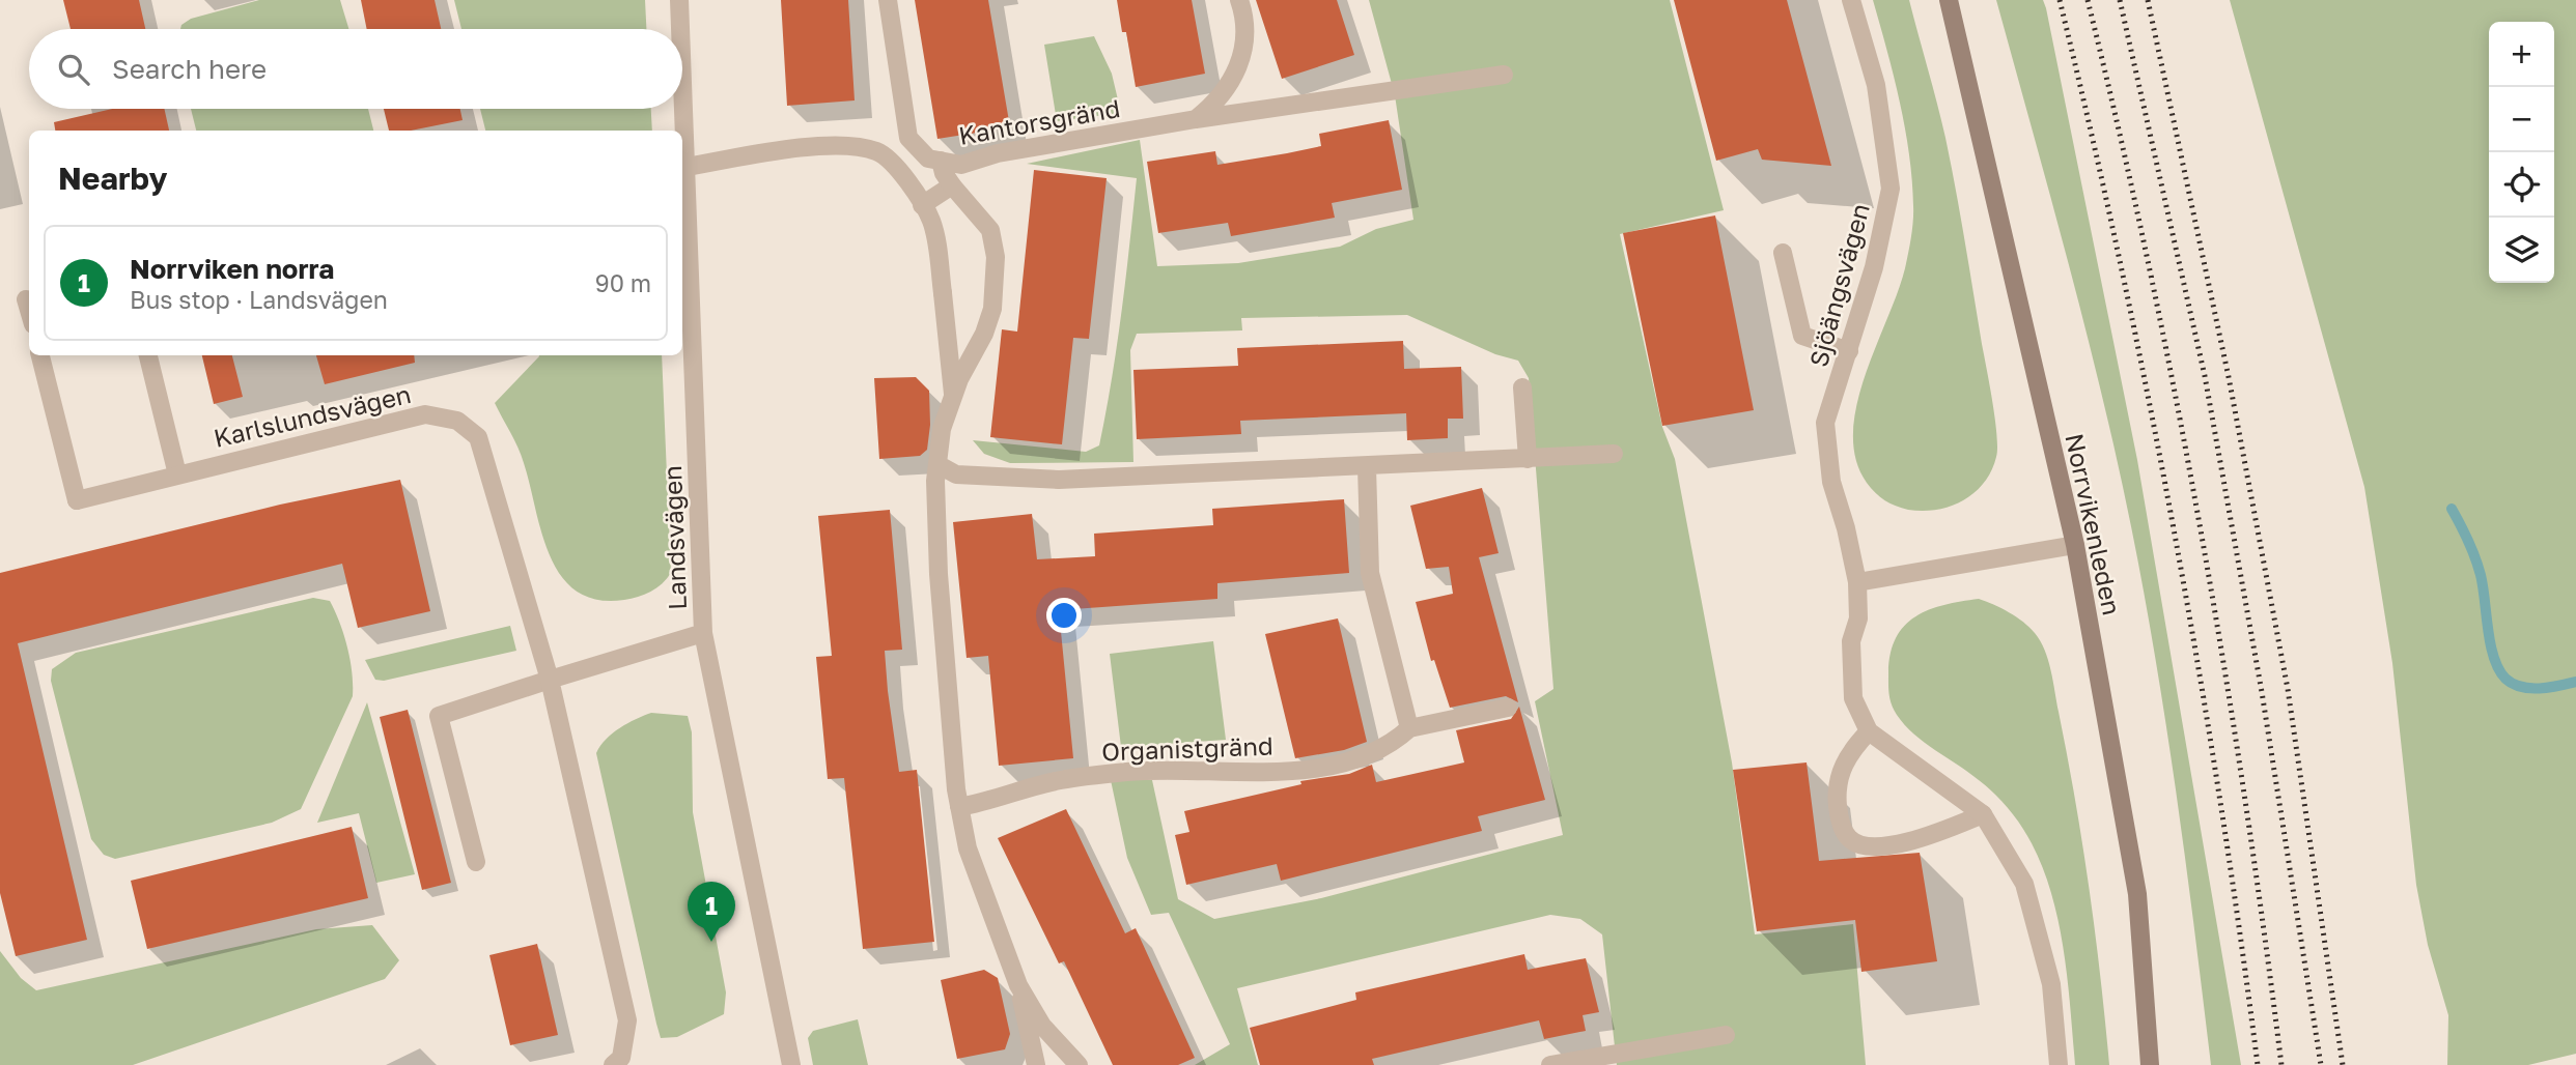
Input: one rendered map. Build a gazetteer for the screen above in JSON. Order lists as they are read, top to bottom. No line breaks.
{"streets":{"main road":["Norrvikenleden"],"street":["Kantorsgränd","Sjöängsvägen","Karlslundsvägen","Landsvägen","Organistgränd"]},"page":{"map_buttons":["+","−"],"search":"Search here","heading":"Nearby","list":[{"mark":"1","name":"Norrviken norra","note":"Bus stop · Landsvägen","value":"90 m"}],"pins":"1"}}
